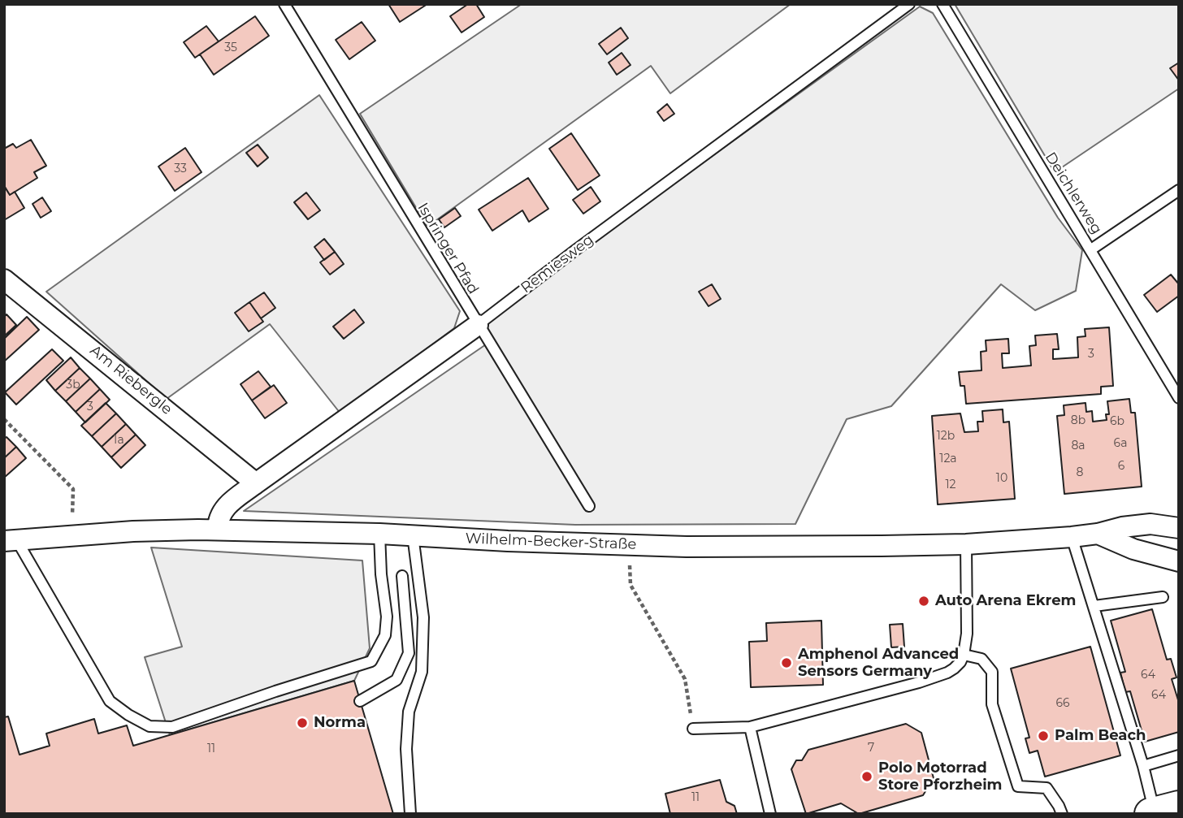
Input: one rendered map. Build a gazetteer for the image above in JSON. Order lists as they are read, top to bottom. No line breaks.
{"streets":{"street":["Remiesweg","Am Riebergle","Wilhelm-Becker-Straße"],"lane":["Deichlerweg","Ispringer Pfad"]},"crossings":[["Ispringer Pfad","Remiesweg"],["Remiesweg","Am Riebergle"],["Remiesweg","Wilhelm-Becker-Straße"]],"places":["Auto Arena Ekrem","Amphenol Advanced Sensors Germany","Norma","Palm Beach","Polo Motorrad Store Pforzheim"],"house_numbers":["35","33","3","3b","3","8b","6b","12b","1a","6a","8a","12a","6","8","10","12","64","64","66","7","11","11"]}
